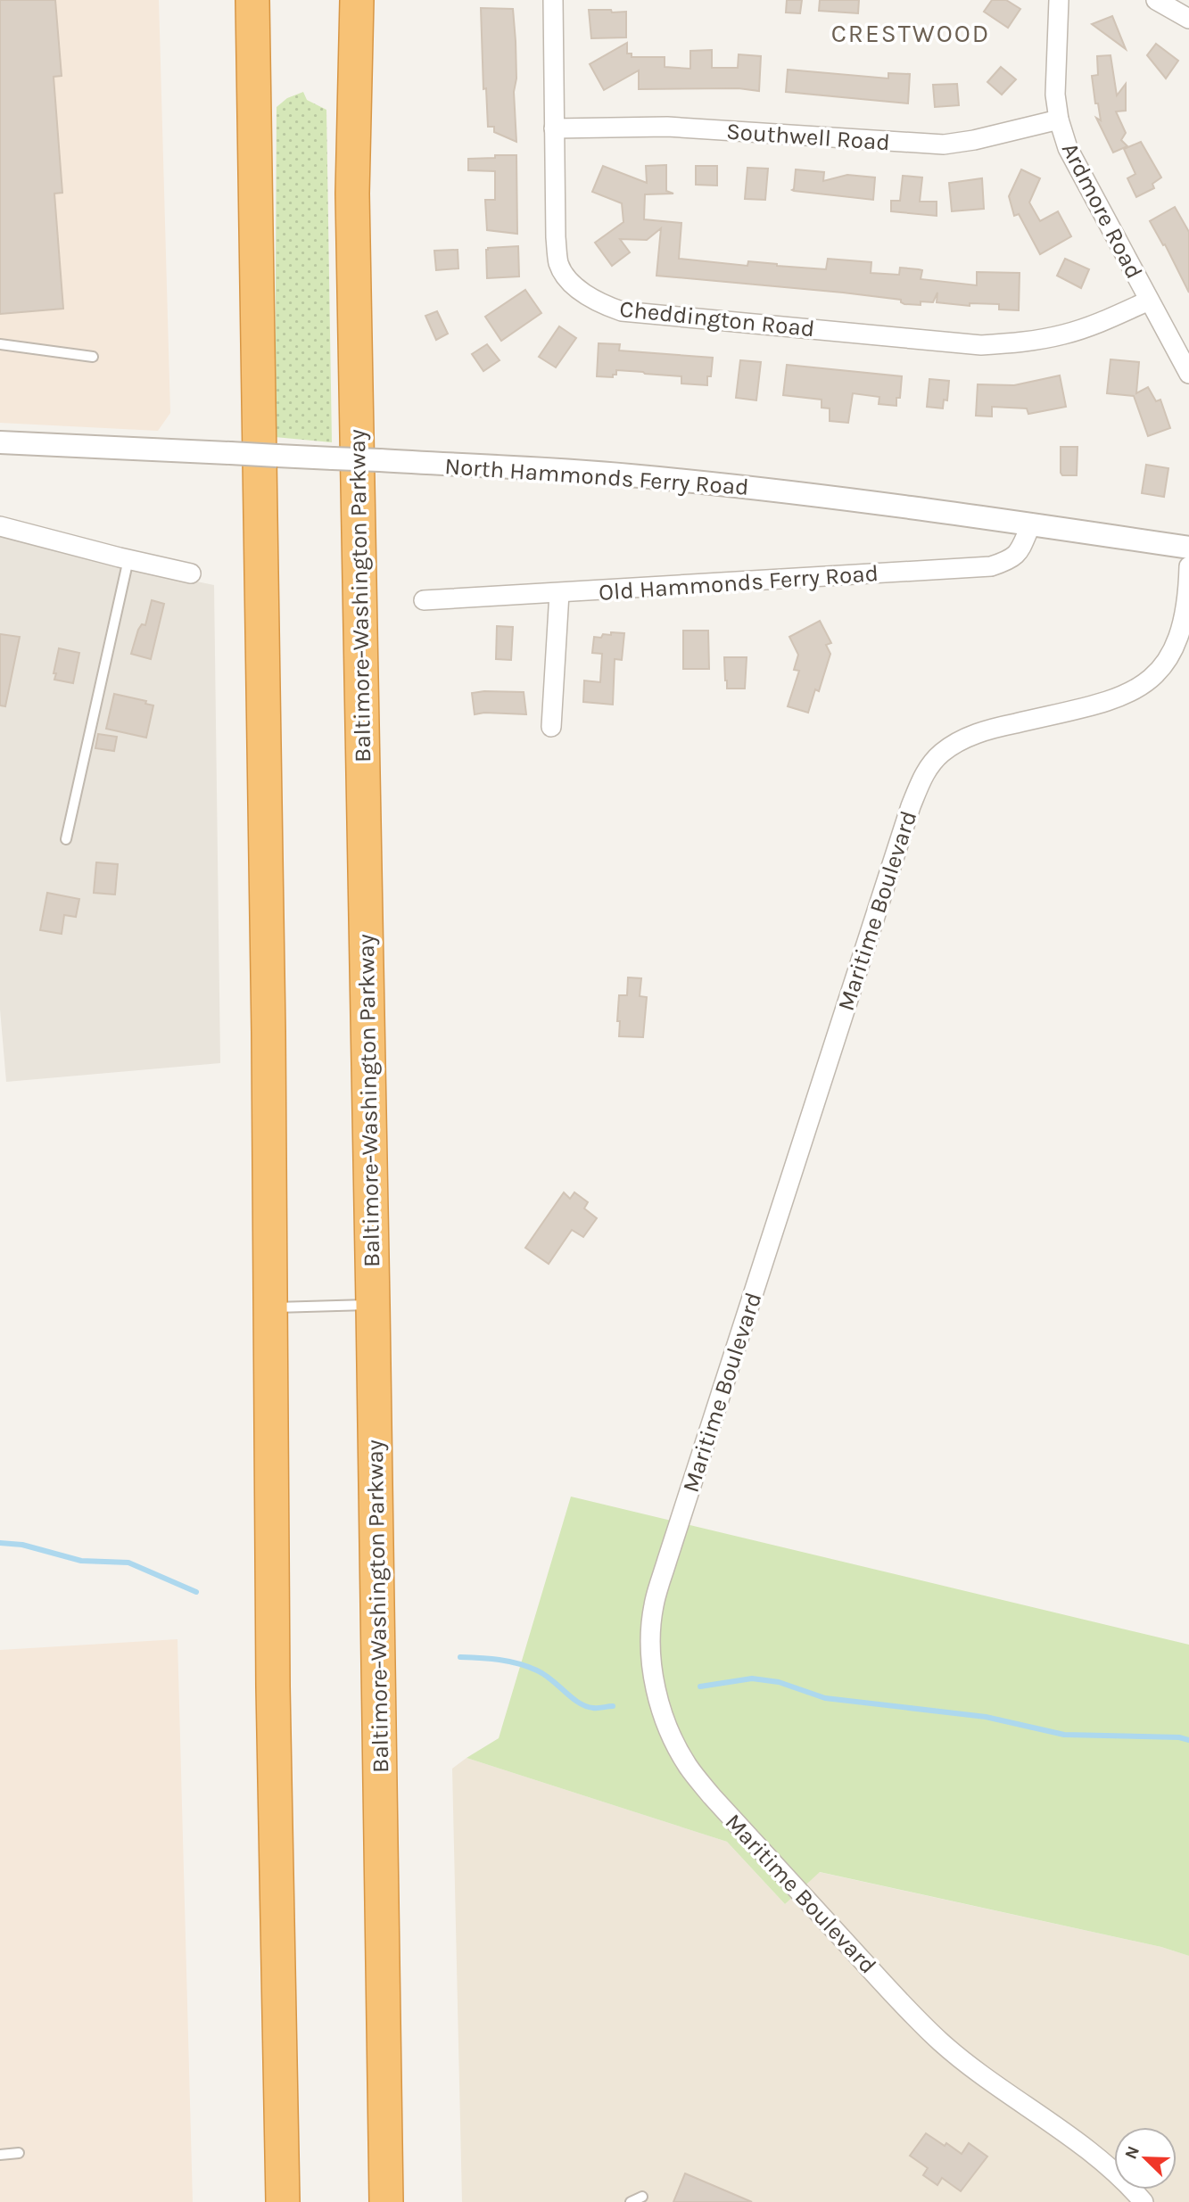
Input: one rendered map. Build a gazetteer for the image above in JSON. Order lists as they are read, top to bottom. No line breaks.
{"streets":{"highway":["Baltimore-Washington Parkway"],"street":["Southwell Road","Ardmore Road","Cheddington Road","North Hammonds Ferry Road","Old Hammonds Ferry Road","Maritime Boulevard"]},"crossings":[["Southwell Road","Ardmore Road"],["Southwell Road","Cheddington Road"],["Ardmore Road","Cheddington Road"],["North Hammonds Ferry Road","Old Hammonds Ferry Road"]],"districts":["CRESTWOOD"],"north":"top left"}
